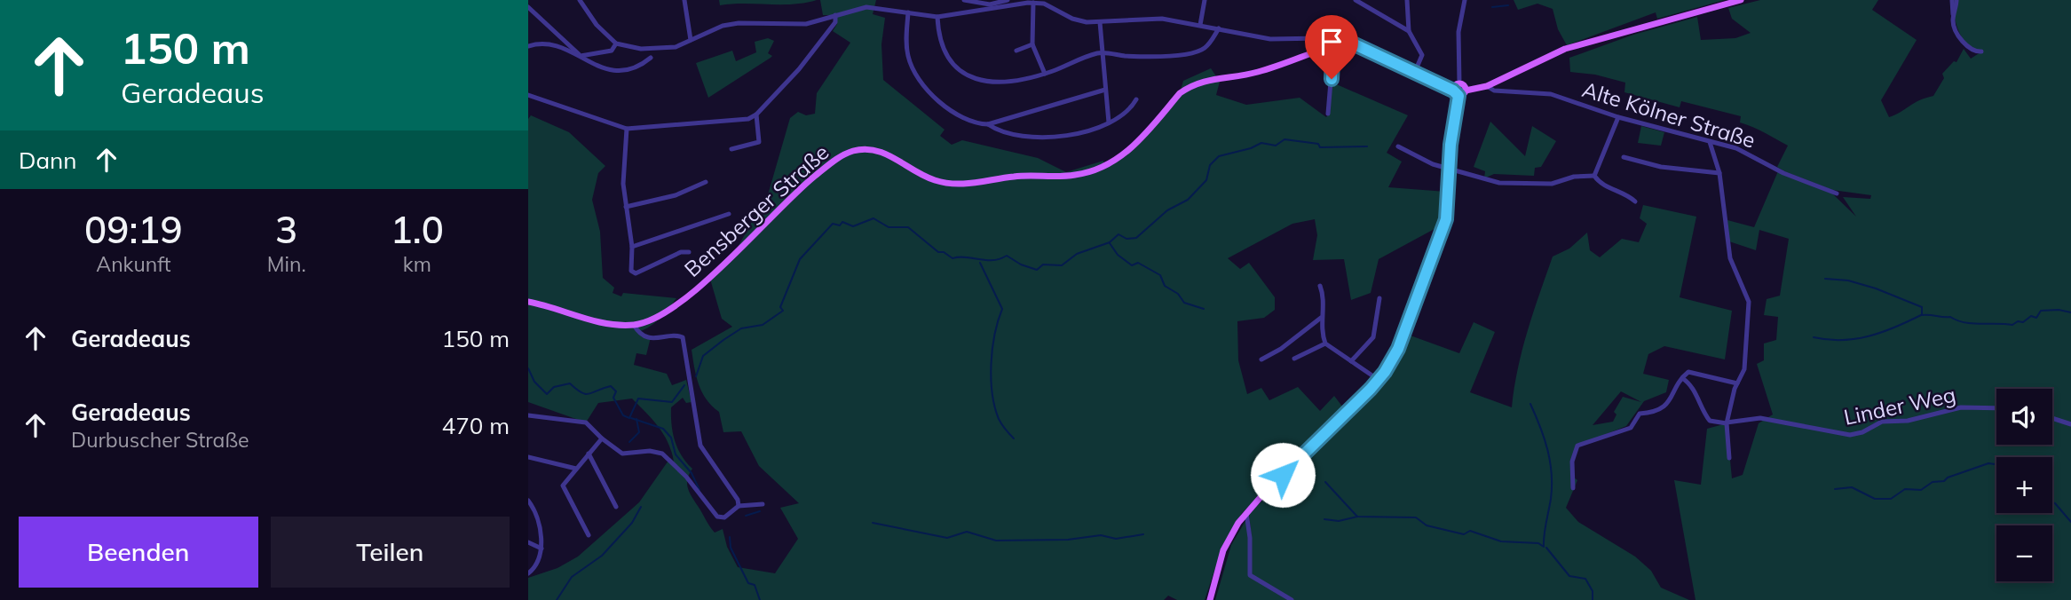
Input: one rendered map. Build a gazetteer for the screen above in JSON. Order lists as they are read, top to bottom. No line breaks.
{"streets":{"main road":["Bensberger Straße"],"street":["Alte Kölner Straße","Linder Weg"]},"page":{"turn":["150 m","Geradeaus"],"then":"Dann","eta":["09:19","Ankunft","3","Min.","1.0","km"],"list":[{"name":"Geradeaus","value":"150 m"},{"name":"Geradeaus","note":"Durbuscher Straße","value":"470 m"}],"map_buttons":["+","−"],"buttons":["Beenden","Teilen"]}}
